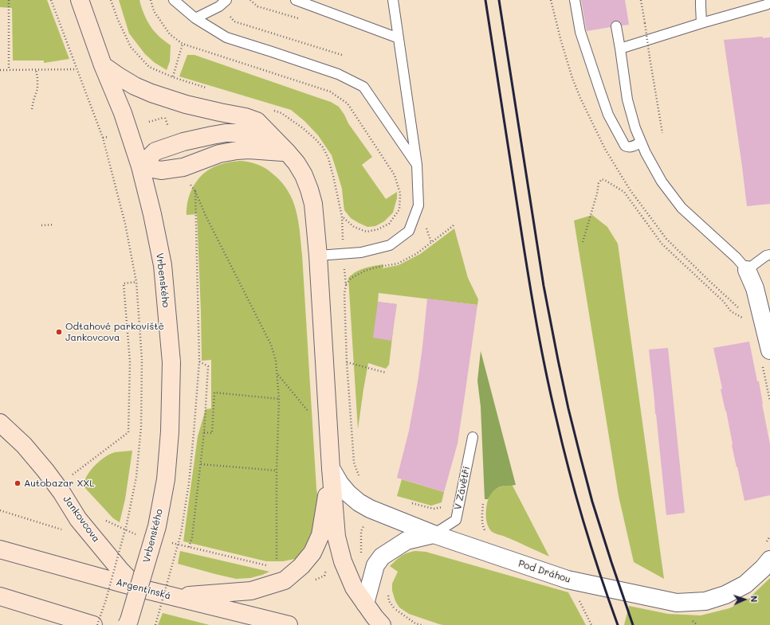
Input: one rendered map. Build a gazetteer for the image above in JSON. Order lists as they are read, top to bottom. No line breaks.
{"streets":{"main road":["Vrbenského","Jankovcova","Argentinská"],"street":["V Závětří","Pod Dráhou"]},"crossings":[["V Závětří","Pod Dráhou"],["Jankovcova","Argentinská"]],"places":["Odtahové parkoviště Jankovcova","Autobazar XXL"],"north":"right"}
